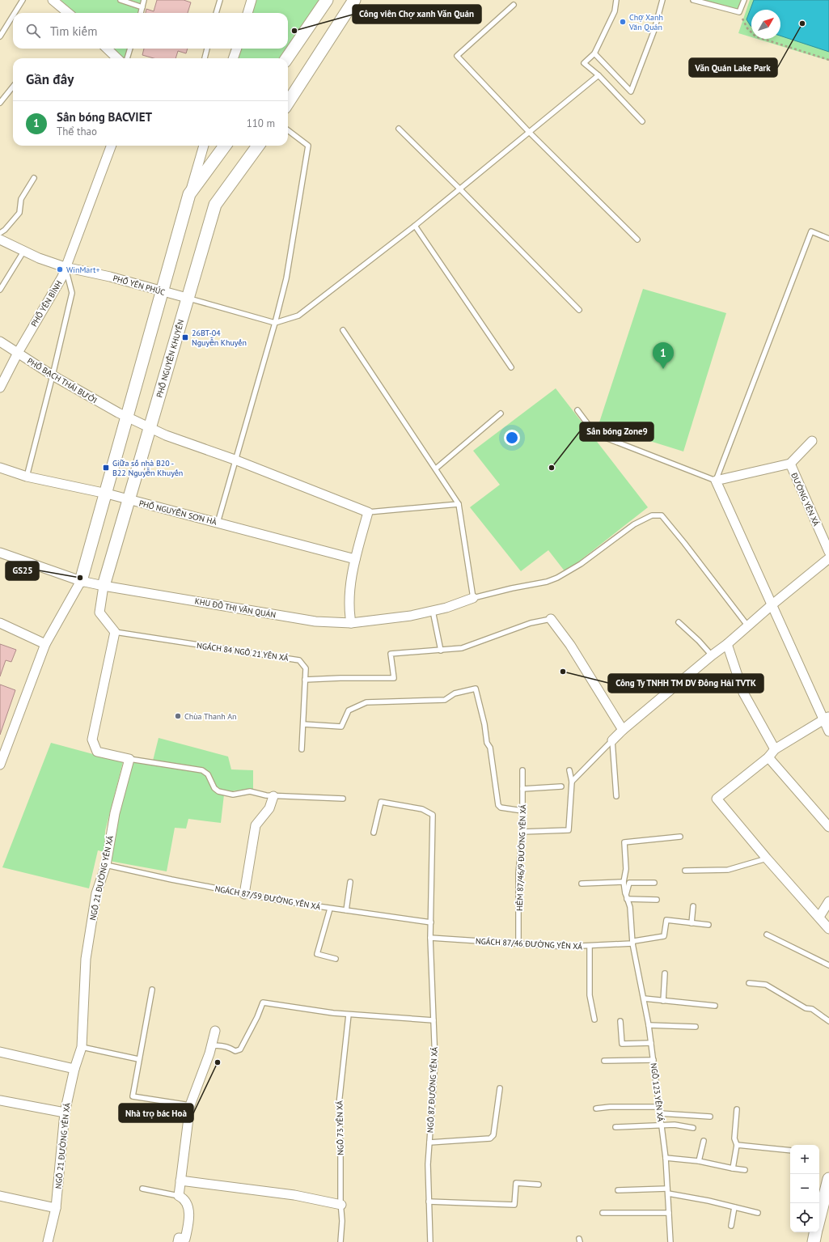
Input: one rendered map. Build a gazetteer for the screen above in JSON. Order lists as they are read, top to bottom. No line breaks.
{"streets":{"street":["PHỐ YÊN PHÚC","PHỐ YÊN BÌNH","PHỐ NGUYỄN KHUYẾN","PHỐ BẠCH THÁI BƯỞI","ĐƯỜNG YÊN XÁ","PHỐ NGUYỄN SƠN HÀ","KHU ĐÔ THỊ VĂN QUÁN","NGÕ 21 ĐƯỜNG YÊN XÁ"],"lane":["NGÁCH 84 NGÕ 21 YÊN XÁ","HẺM 87/46/9 ĐƯỜNG YÊN XÁ","NGÁCH 87/59 ĐƯỜNG YÊN XÁ","NGÁCH 87/46 ĐƯỜNG YÊN XÁ","NGÕ 87 ĐƯỜNG YÊN XÁ","NGÕ 123 YÊN XÁ","NGÕ 73 YÊN XÁ"]},"crossings":[["PHỐ YÊN PHÚC","PHỐ YÊN BÌNH"],["PHỐ YÊN PHÚC","PHỐ NGUYỄN KHUYẾN"],["PHỐ YÊN BÌNH","PHỐ BẠCH THÁI BƯỞI"],["PHỐ NGUYỄN KHUYẾN","PHỐ BẠCH THÁI BƯỞI"],["PHỐ NGUYỄN KHUYẾN","PHỐ NGUYỄN SƠN HÀ"],["PHỐ NGUYỄN KHUYẾN","KHU ĐÔ THỊ VĂN QUÁN"],["HẺM 87/46/9 ĐƯỜNG YÊN XÁ","NGÁCH 87/46 ĐƯỜNG YÊN XÁ"],["NGÕ 21 ĐƯỜNG YÊN XÁ","NGÁCH 87/59 ĐƯỜNG YÊN XÁ"],["NGÁCH 87/59 ĐƯỜNG YÊN XÁ","NGÕ 87 ĐƯỜNG YÊN XÁ"],["NGÁCH 87/46 ĐƯỜNG YÊN XÁ","NGÕ 87 ĐƯỜNG YÊN XÁ"],["NGÁCH 87/46 ĐƯỜNG YÊN XÁ","NGÕ 123 YÊN XÁ"]],"places":{"other":["Chợ Xanh Văn Quán","Văn Quán Lake Park","Công viên Chợ xanh Văn Quán","WinMart+","Sân bóng Zone9","GS25","Công Ty TNHH TM DV Đông Hải TVTK","Chùa Thanh An","Nhà trọ bác Hoà"],"transit":["26BT-04 Nguyễn Khuyến","Giữa số nhà B20 - B22 Nguyễn Khuyến"]},"north":"top right","page":{"search":"Tìm kiếm","heading":"Gần đây","list":[{"mark":"1","name":"Sân bóng BACVIET","note":"Thể thao","value":"110 m"}],"pins":"1","map_buttons":["+","−"]}}
